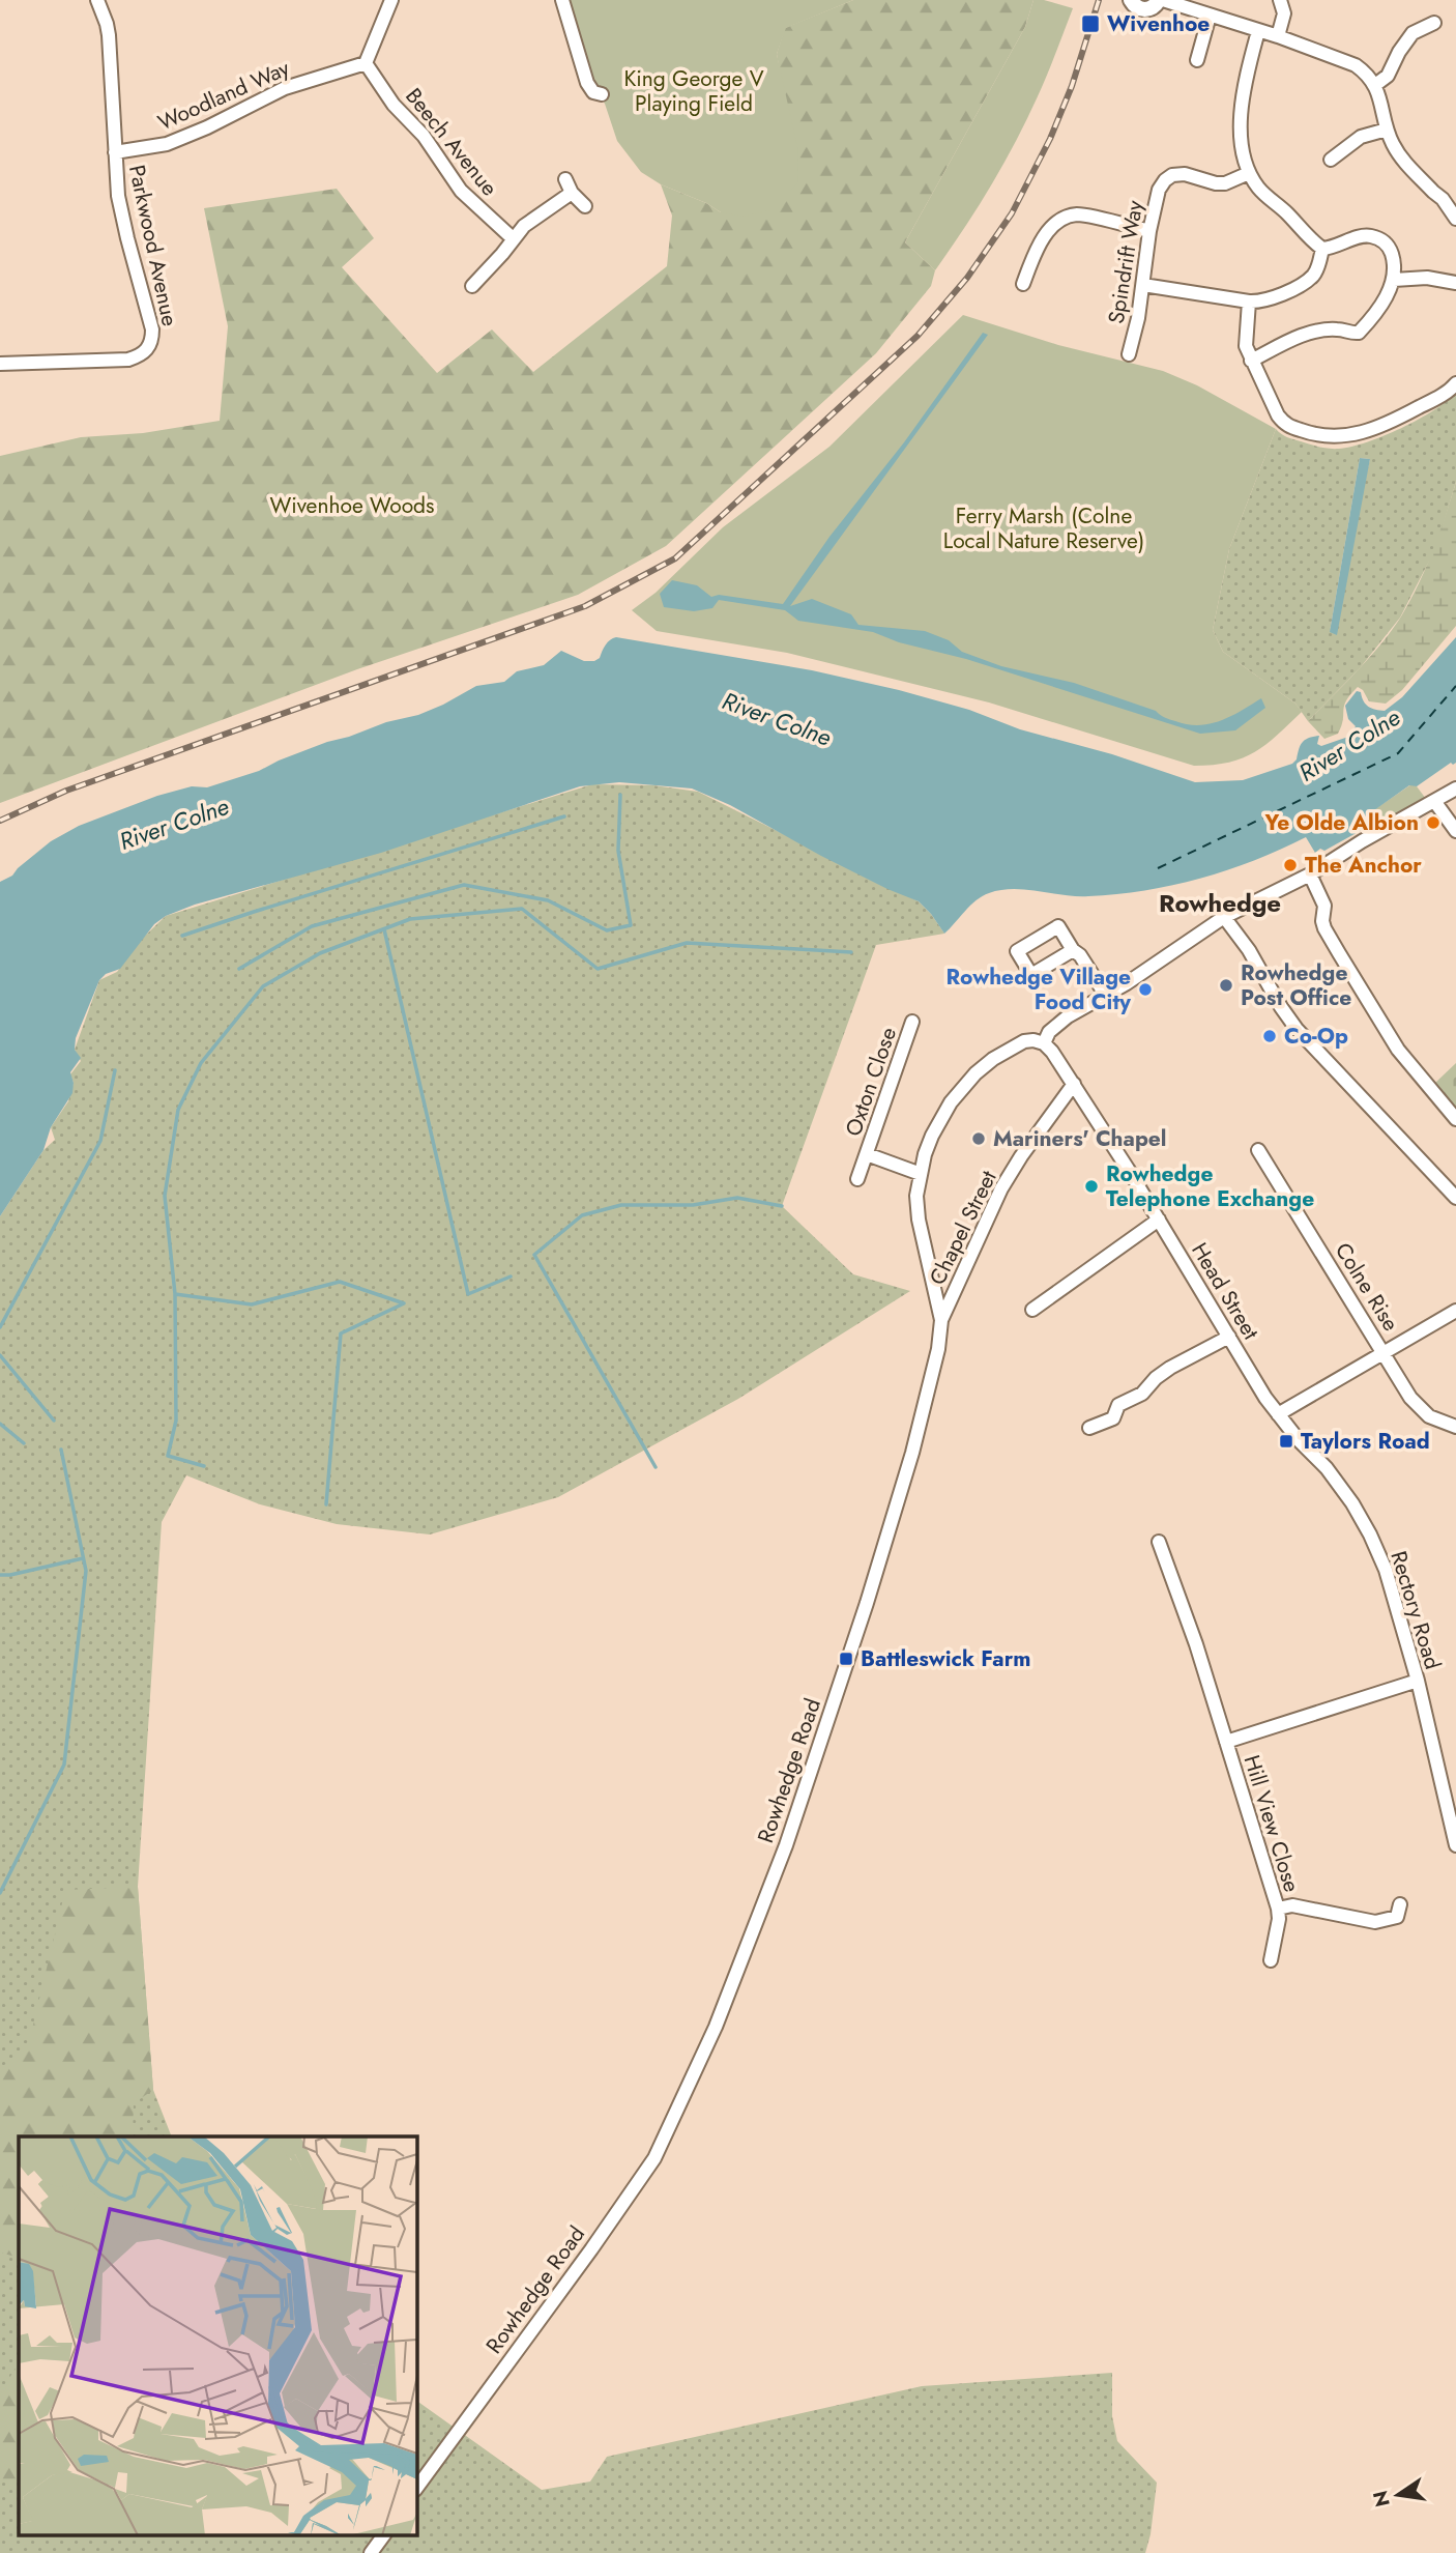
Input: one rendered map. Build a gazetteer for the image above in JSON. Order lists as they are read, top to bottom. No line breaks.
{"streets":{"street":["Woodland Way","Beech Avenue","Parkwood Avenue","Spindrift Way","Oxton Close","Chapel Street","Colne Rise","Head Street","Rectory Road","Rowhedge Road","Hill View Close"]},"crossings":[["Woodland Way","Beech Avenue"],["Woodland Way","Parkwood Avenue"],["Oxton Close","Rowhedge Road"],["Chapel Street","Head Street"],["Chapel Street","Rowhedge Road"],["Head Street","Rectory Road"],["Head Street","Rowhedge Road"],["Rectory Road","Hill View Close"]],"districts":["Rowhedge"],"water":["River Colne"],"parks":["King George V Playing Field","Wivenhoe Woods","Ferry Marsh (Colne Local Nature Reserve)"],"places":{"transit":["Wivenhoe","Taylors Road","Battleswick Farm"],"other":["Ye Olde Albion","The Anchor","Rowhedge Post Office","Rowhedge Village Food City","Co-Op","Mariners' Chapel","Rowhedge Telephone Exchange"]},"north":"left"}
